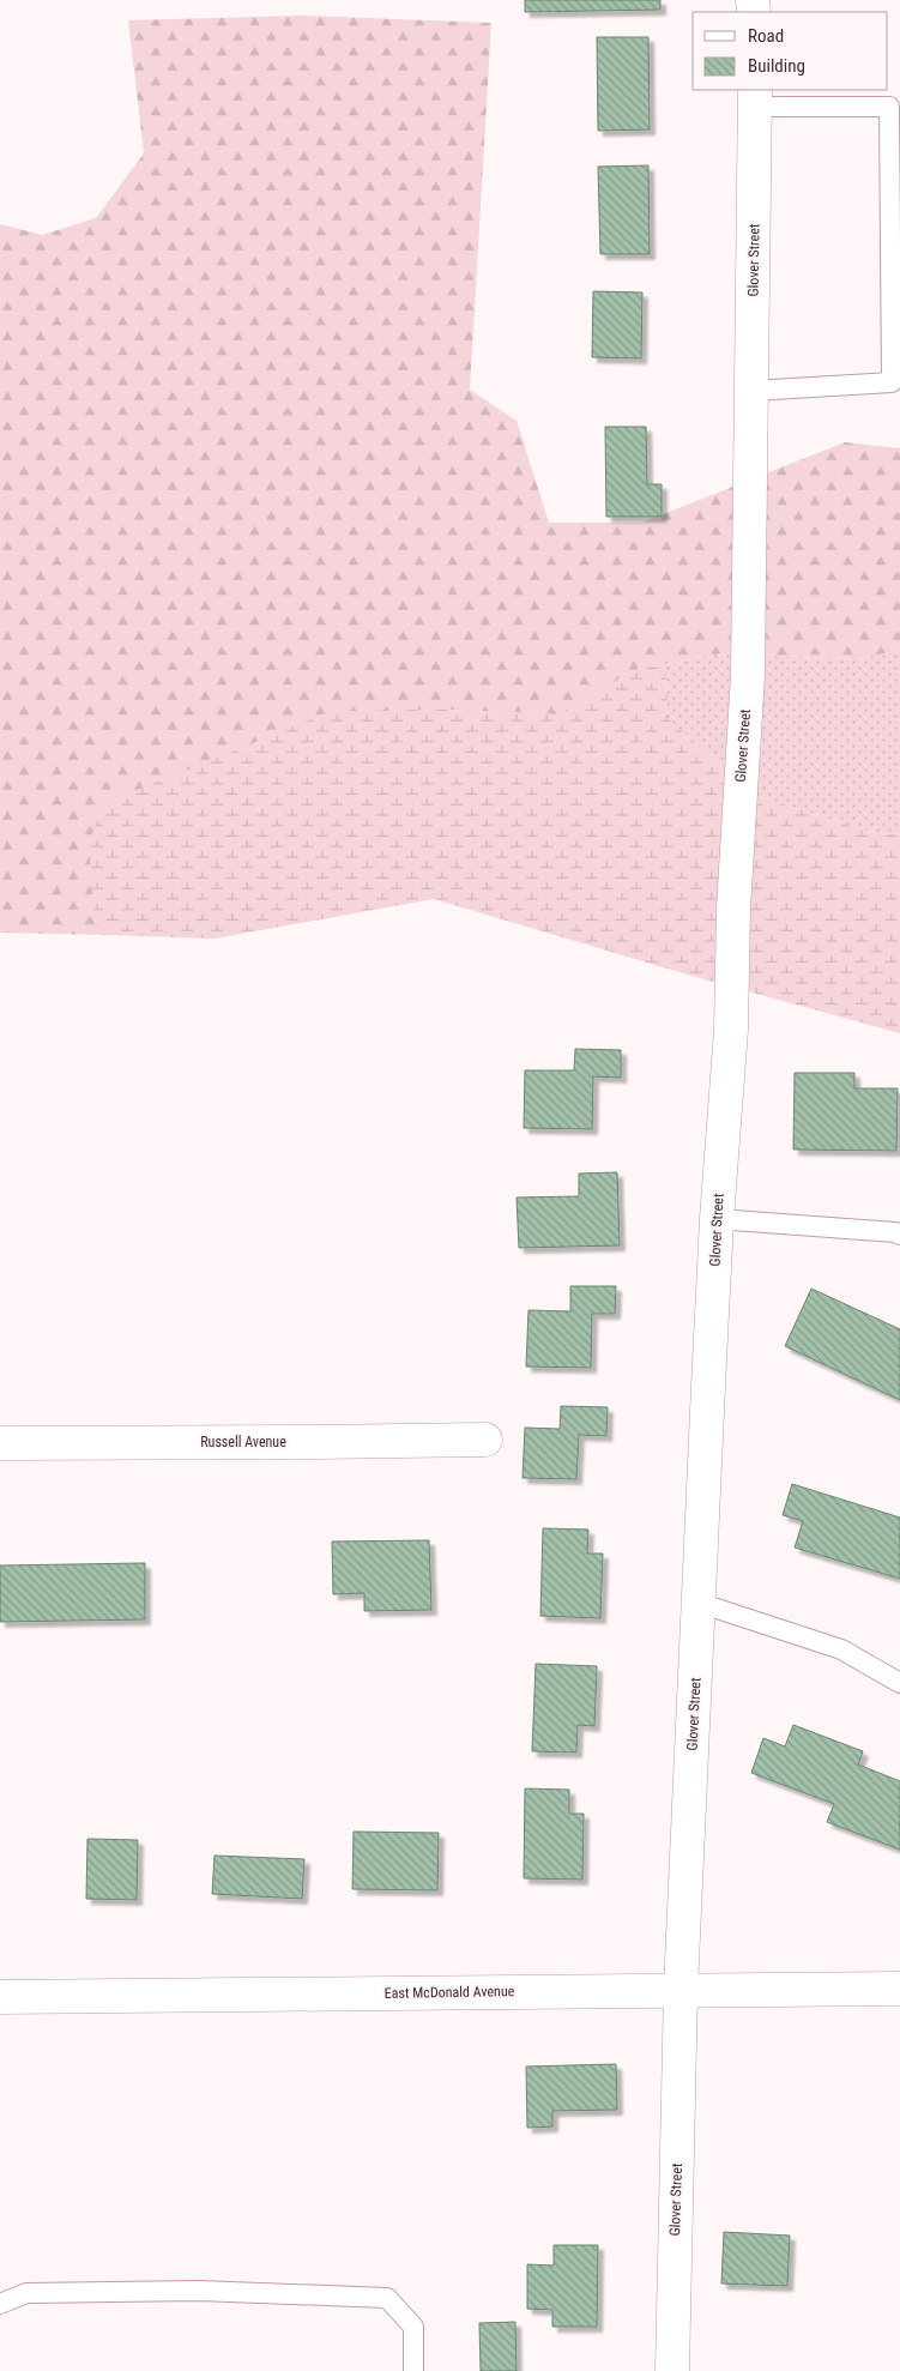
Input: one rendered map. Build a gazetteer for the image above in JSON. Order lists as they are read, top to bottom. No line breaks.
{"streets":{"street":["Glover Street","Russell Avenue","East McDonald Avenue"]},"crossings":[["Glover Street","East McDonald Avenue"]],"legend":["Road","Building"]}
